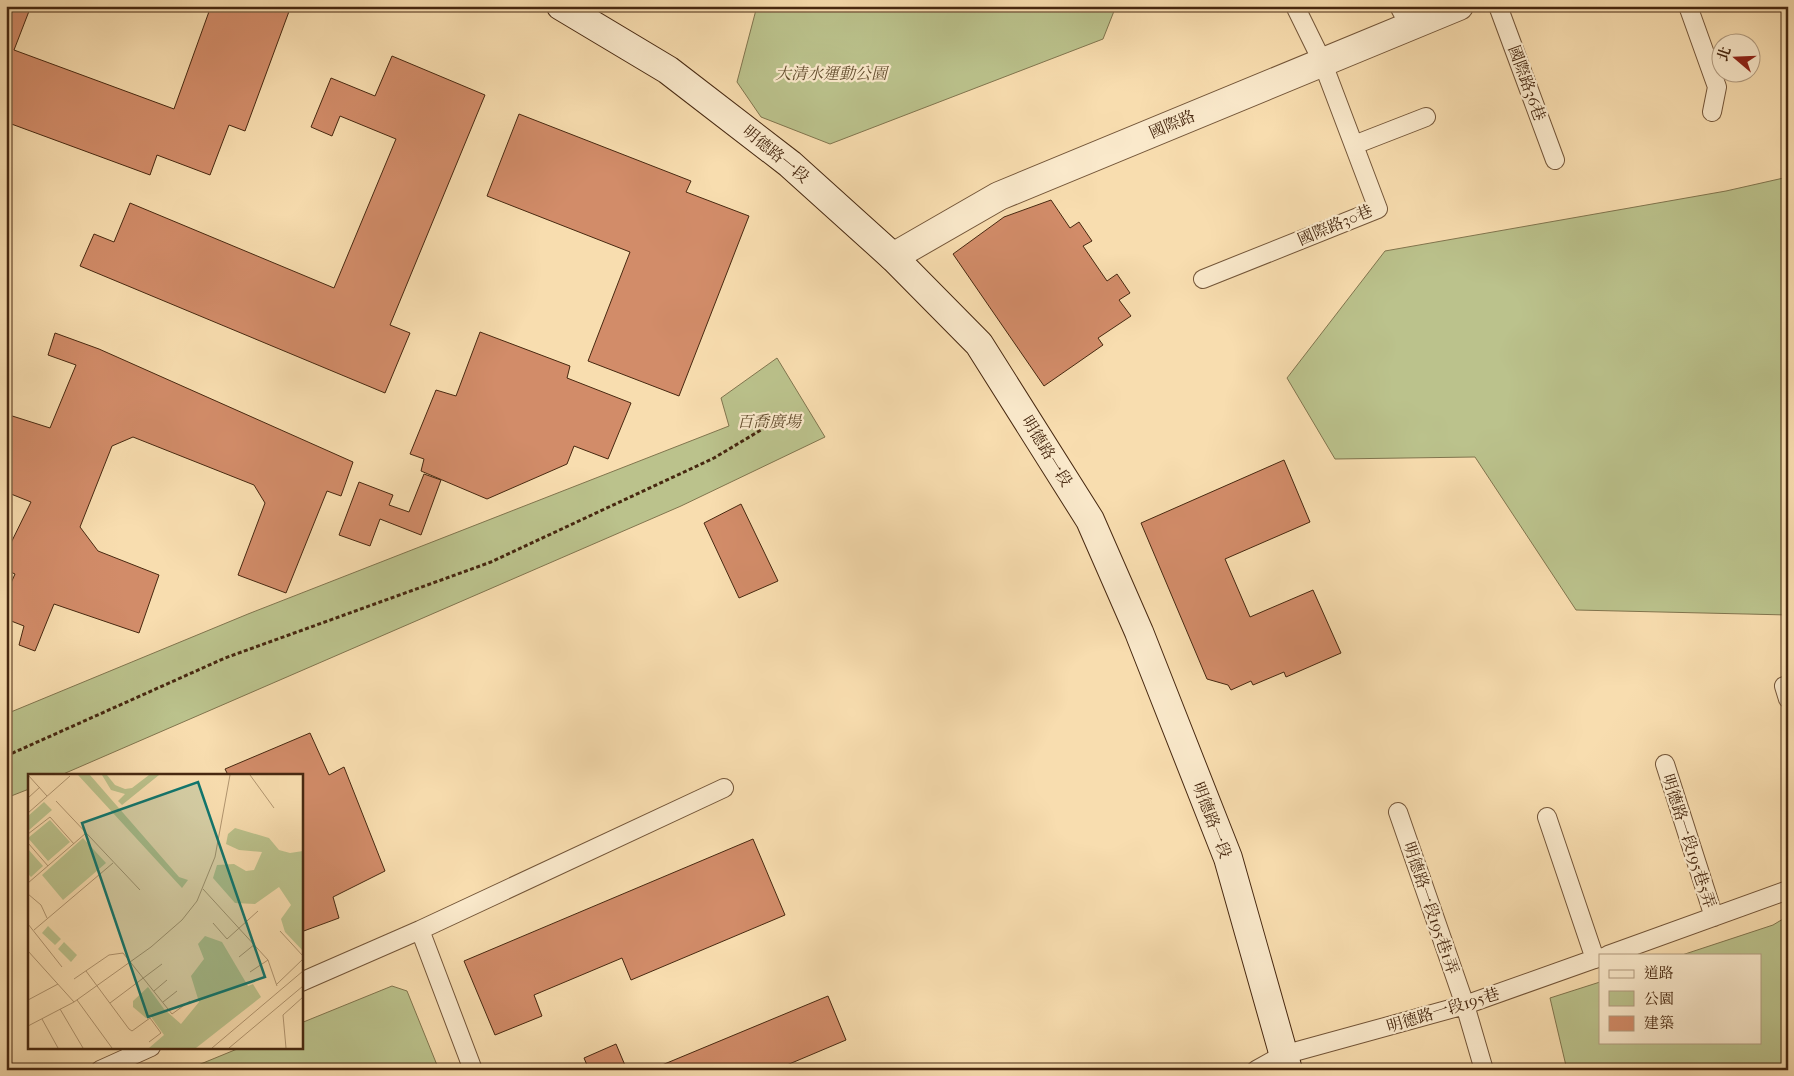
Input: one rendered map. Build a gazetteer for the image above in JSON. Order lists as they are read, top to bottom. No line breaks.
{"streets":{"street":["國際路","明德路一段"],"lane":["國際路36巷","國際路30巷","明德路一段195巷5弄","明德路一段195巷1弄","明德路一段195巷"]},"crossings":[["國際路","明德路一段"],["國際路","國際路30巷"],["明德路一段","明德路一段195巷"],["明德路一段195巷5弄","明德路一段195巷"],["明德路一段195巷1弄","明德路一段195巷"]],"parks":["大清水運動公園","百喬廣場"],"legend":["道路","公園","建築"],"north":"left"}
